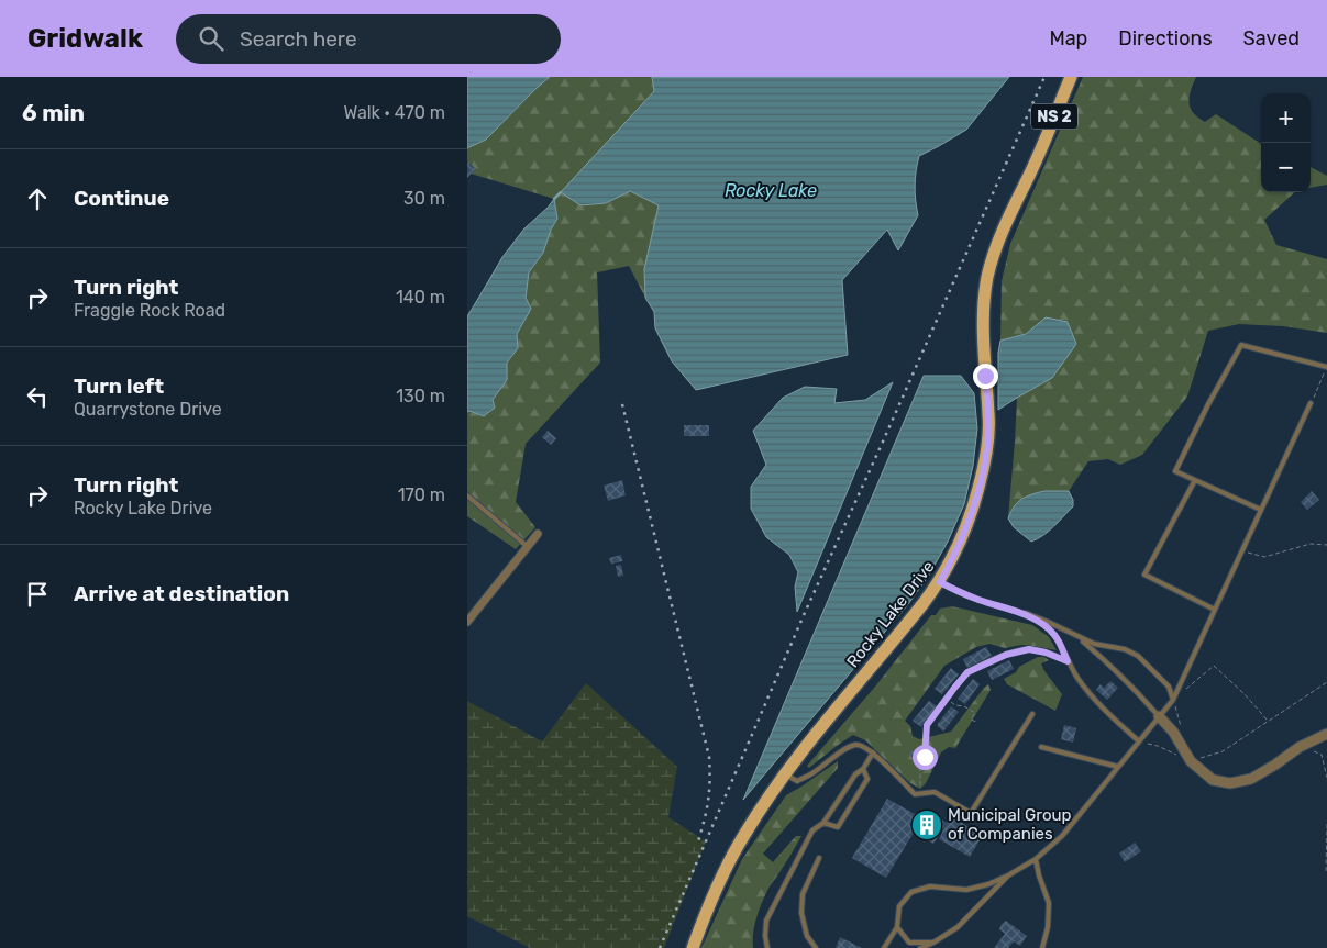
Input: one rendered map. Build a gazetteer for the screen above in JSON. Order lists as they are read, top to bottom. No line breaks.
{"streets":{"main road":["NS 2","Rocky Lake Drive"]},"water":["Rocky Lake"],"places":{"building":["Municipal Group of Companies"]},"page":{"header":"Gridwalk","search":"Search here","nav":["Map","Directions","Saved"],"heading":["6 min","Walk · 470 m"],"map_buttons":["+","−"],"list":[["Continue","30 m"],["Turn right","Fraggle Rock Road","140 m"],["Turn left","Quarrystone Drive","130 m"],["Turn right","Rocky Lake Drive","170 m"],"Arrive at destination"]}}
